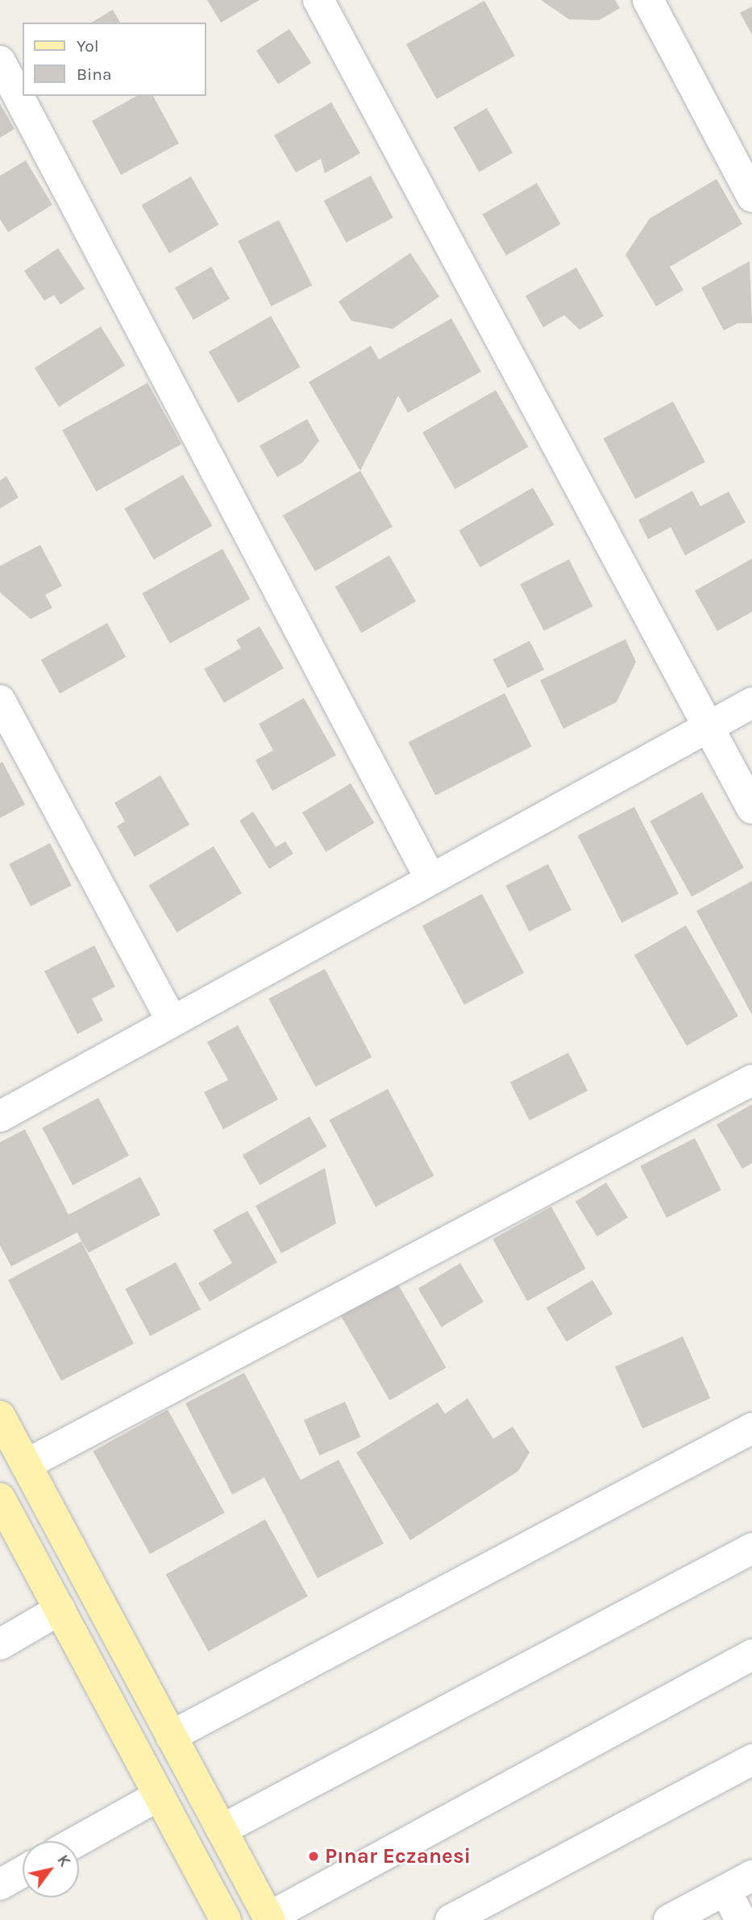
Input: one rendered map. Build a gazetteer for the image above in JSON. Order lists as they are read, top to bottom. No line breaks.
{"places":["Pınar Eczanesi"],"legend":["Yol","Bina"],"north":"top right"}
